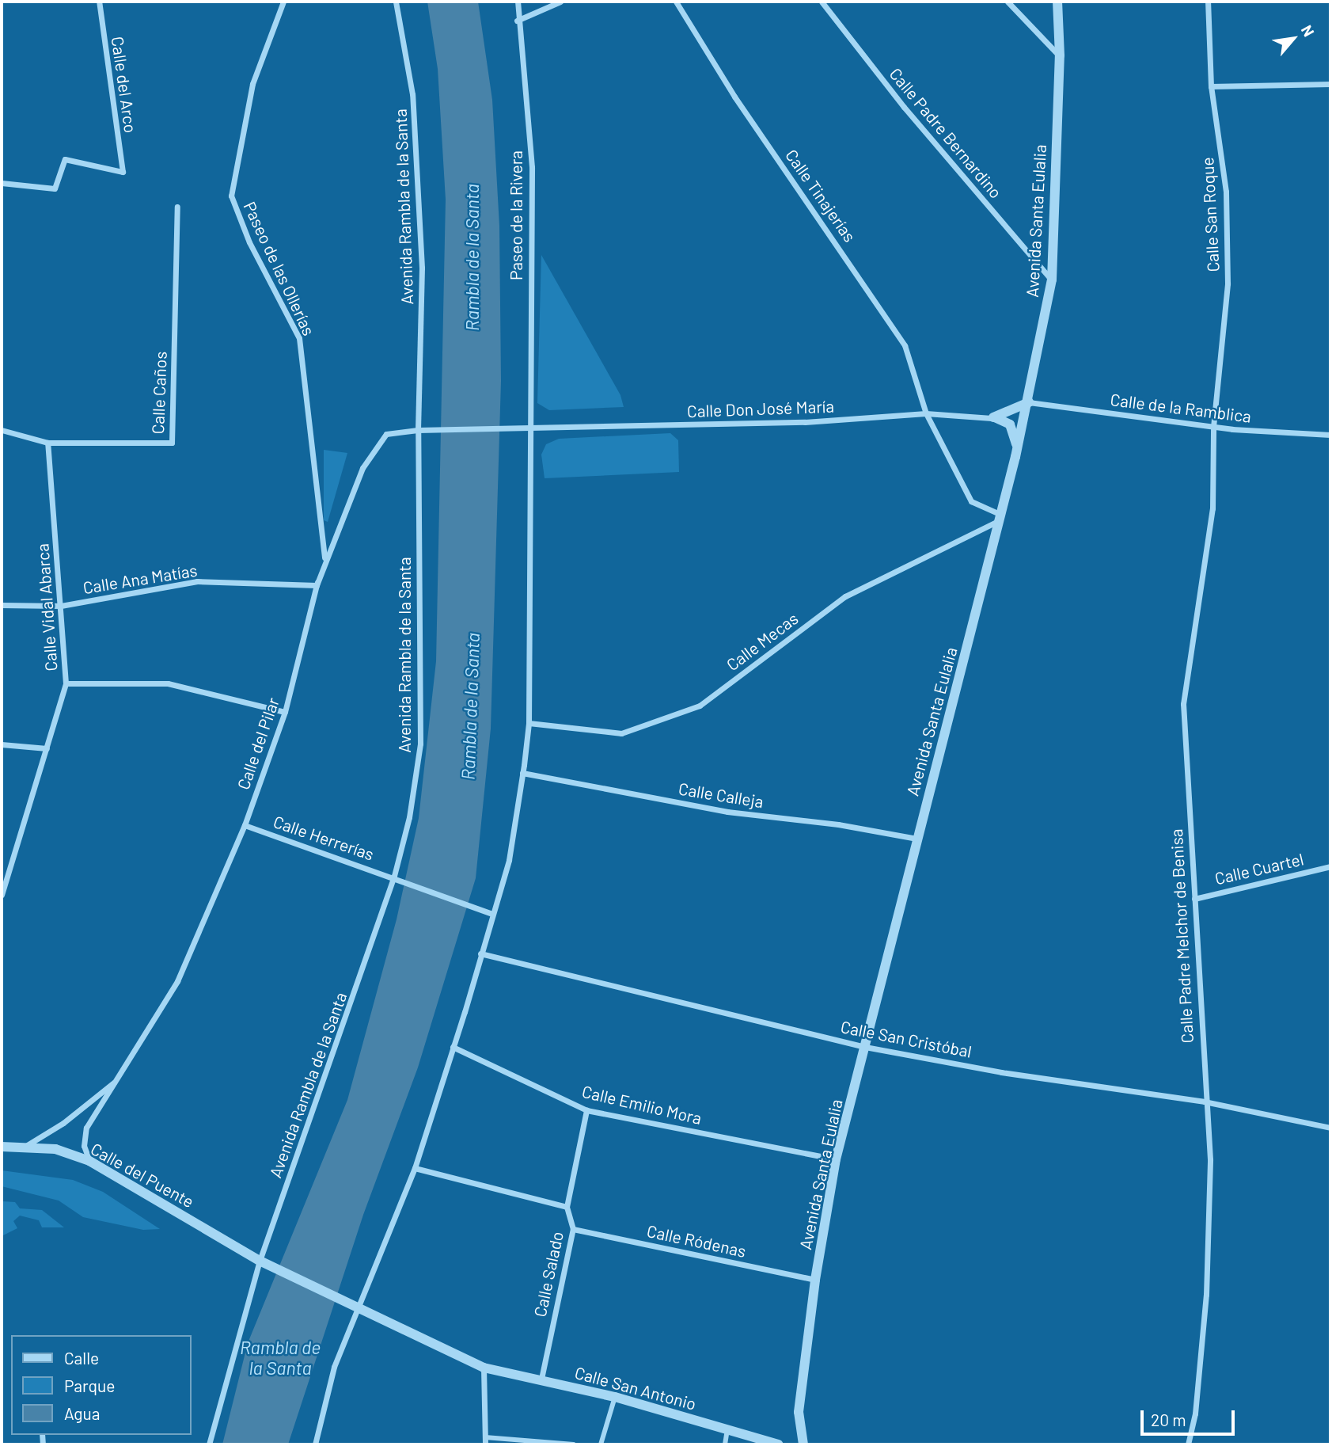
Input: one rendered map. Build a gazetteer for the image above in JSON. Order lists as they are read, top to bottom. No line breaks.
{"streets":{"street":["Calle del Arco","Calle Padre Bernardino","Calle Tinajerías","Avenida Rambla de la Santa","Calle San Roque","Paseo de la Rivera","Avenida Santa Eulalia","Paseo de las Ollerías","Calle Caños","Calle de la Ramblica","Calle Don José María","Calle Ana Matías","Calle Vidal Abarca","Calle Mecas","Calle del Pilar","Calle Calleja","Calle Herrerías","Calle Cuartel","Calle Padre Melchor de Benisa","Calle San Cristóbal","Calle Emilio Mora","Calle del Puente","Calle Ródenas","Calle Salado","Calle San Antonio"]},"crossings":[["Calle Padre Bernardino","Avenida Santa Eulalia"],["Calle Tinajerías","Avenida Santa Eulalia"],["Calle Tinajerías","Calle Don José María"],["Calle Tinajerías","Calle Mecas"],["Avenida Rambla de la Santa","Calle Don José María"],["Avenida Rambla de la Santa","Calle del Pilar"],["Avenida Rambla de la Santa","Calle Herrerías"],["Avenida Rambla de la Santa","Calle del Puente"],["Calle San Roque","Calle de la Ramblica"],["Calle San Roque","Calle Padre Melchor de Benisa"],["Paseo de la Rivera","Calle Don José María"],["Avenida Santa Eulalia","Calle de la Ramblica"],["Avenida Santa Eulalia","Calle Mecas"],["Avenida Santa Eulalia","Calle Calleja"],["Avenida Santa Eulalia","Calle San Cristóbal"],["Avenida Santa Eulalia","Calle Emilio Mora"],["Avenida Santa Eulalia","Calle Ródenas"],["Paseo de las Ollerías","Calle Ana Matías"],["Paseo de las Ollerías","Calle del Pilar"],["Calle Caños","Calle Vidal Abarca"],["Calle de la Ramblica","Calle Padre Melchor de Benisa"],["Calle Don José María","Calle del Pilar"],["Calle Ana Matías","Calle Vidal Abarca"],["Calle Ana Matías","Calle del Pilar"],["Calle del Pilar","Calle Herrerías"],["Calle del Pilar","Calle del Puente"],["Calle Cuartel","Calle Padre Melchor de Benisa"],["Calle Padre Melchor de Benisa","Calle San Cristóbal"],["Calle Emilio Mora","Calle Salado"],["Calle Ródenas","Calle Salado"],["Calle Salado","Calle San Antonio"]],"water":["Rambla de la Santa"],"legend":["Calle","Parque","Agua"],"scale_bar":"20 m","north":"top right"}
